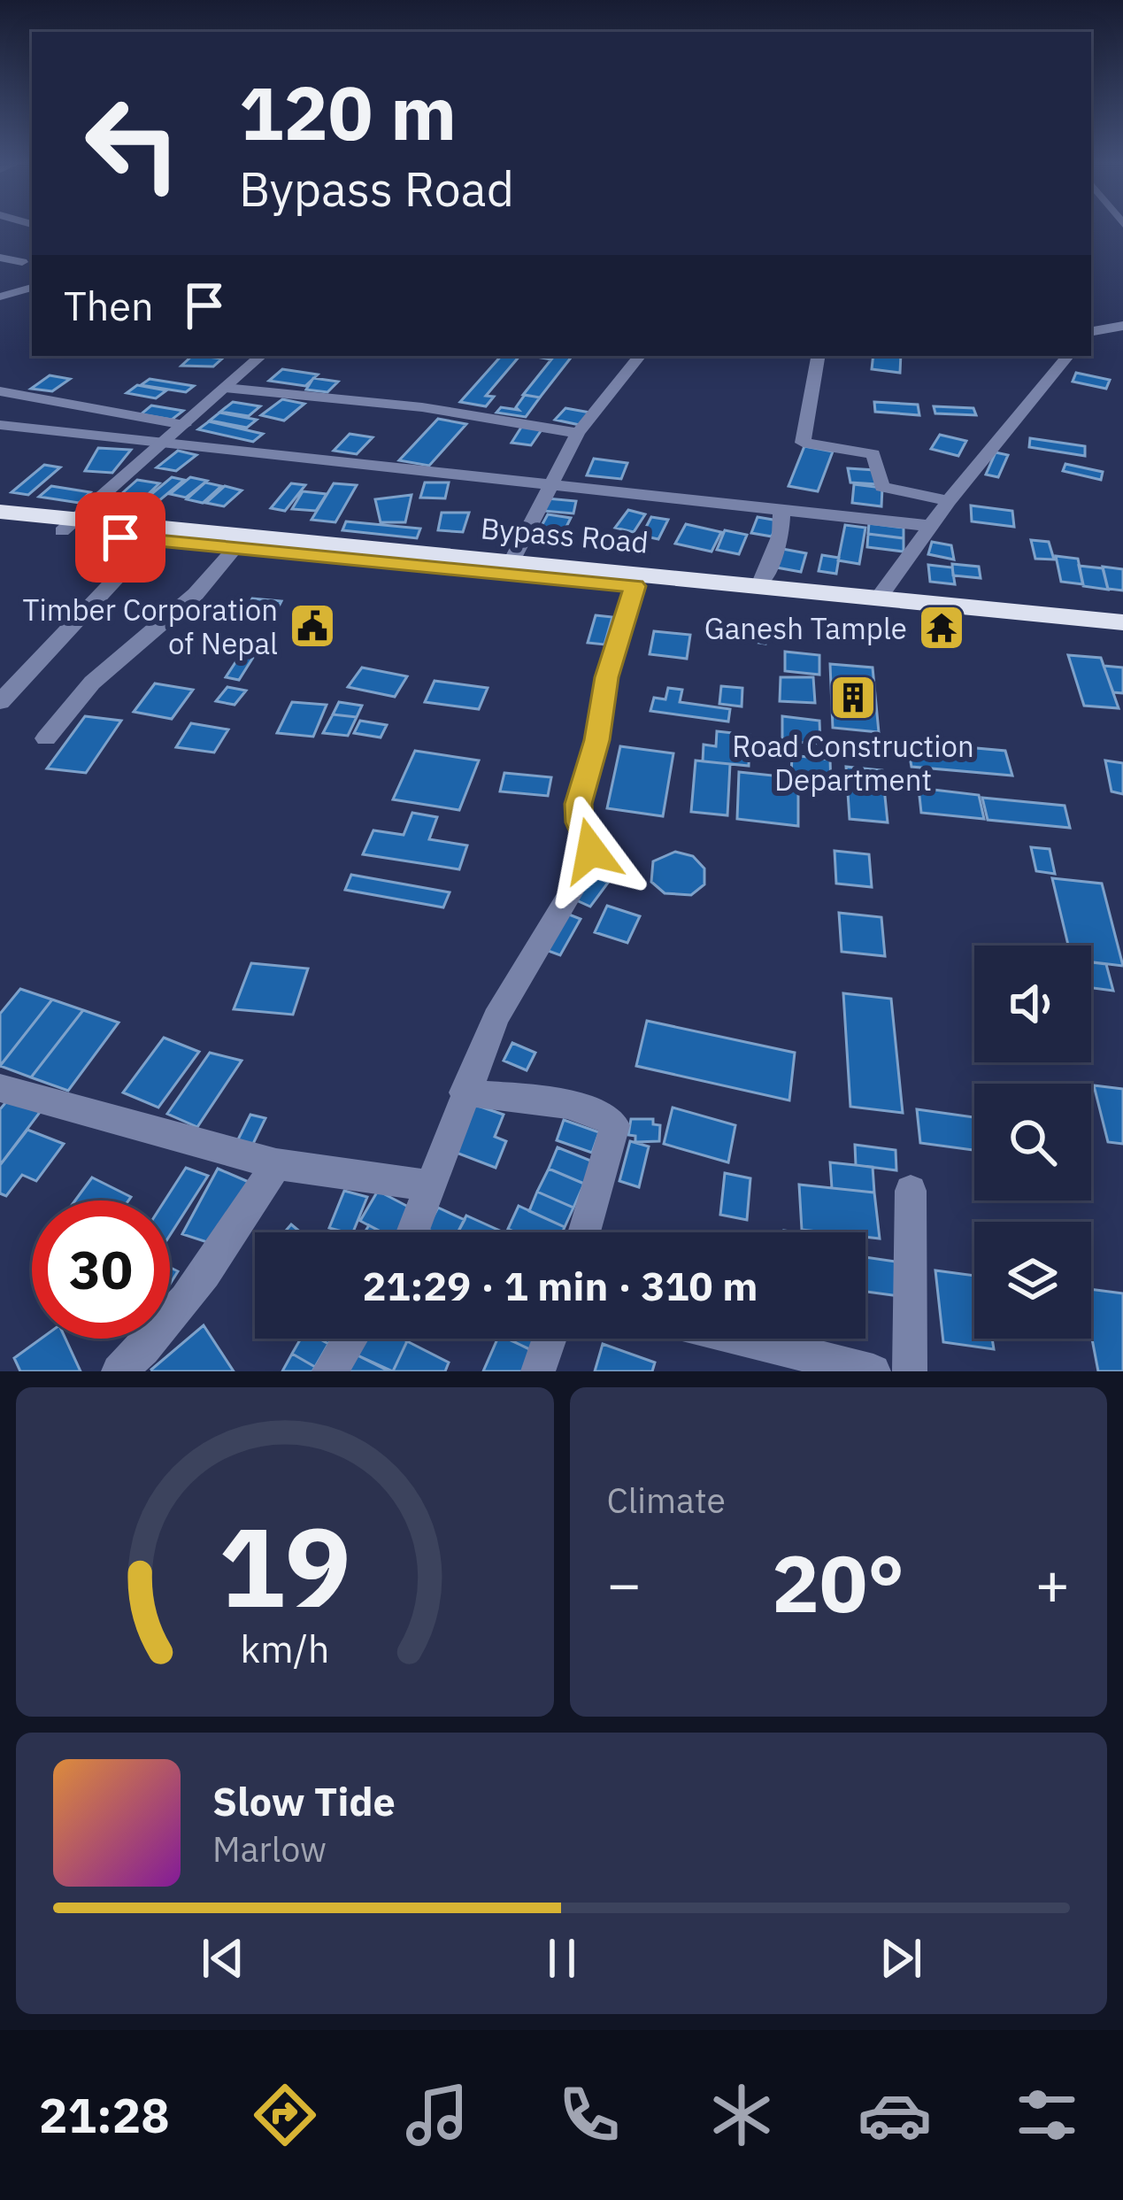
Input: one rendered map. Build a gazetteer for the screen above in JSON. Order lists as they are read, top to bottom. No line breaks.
{"streets":{"highway":["Bypass Road"]},"places":{"public building":["Timber Corporation of Nepal"],"temple":["Ganesh Tample"],"building":["Road Construction Department"]},"page":{"turn":["120 m","Bypass Road"],"then":"Then","limit":"30","trip":"21:29 · 1 min · 310 m","tile":"Climate","heat":["−","20°","+"],"song":["Slow Tide","Marlow"],"tabs":"21:28","gauge":["19","km/h"]}}
